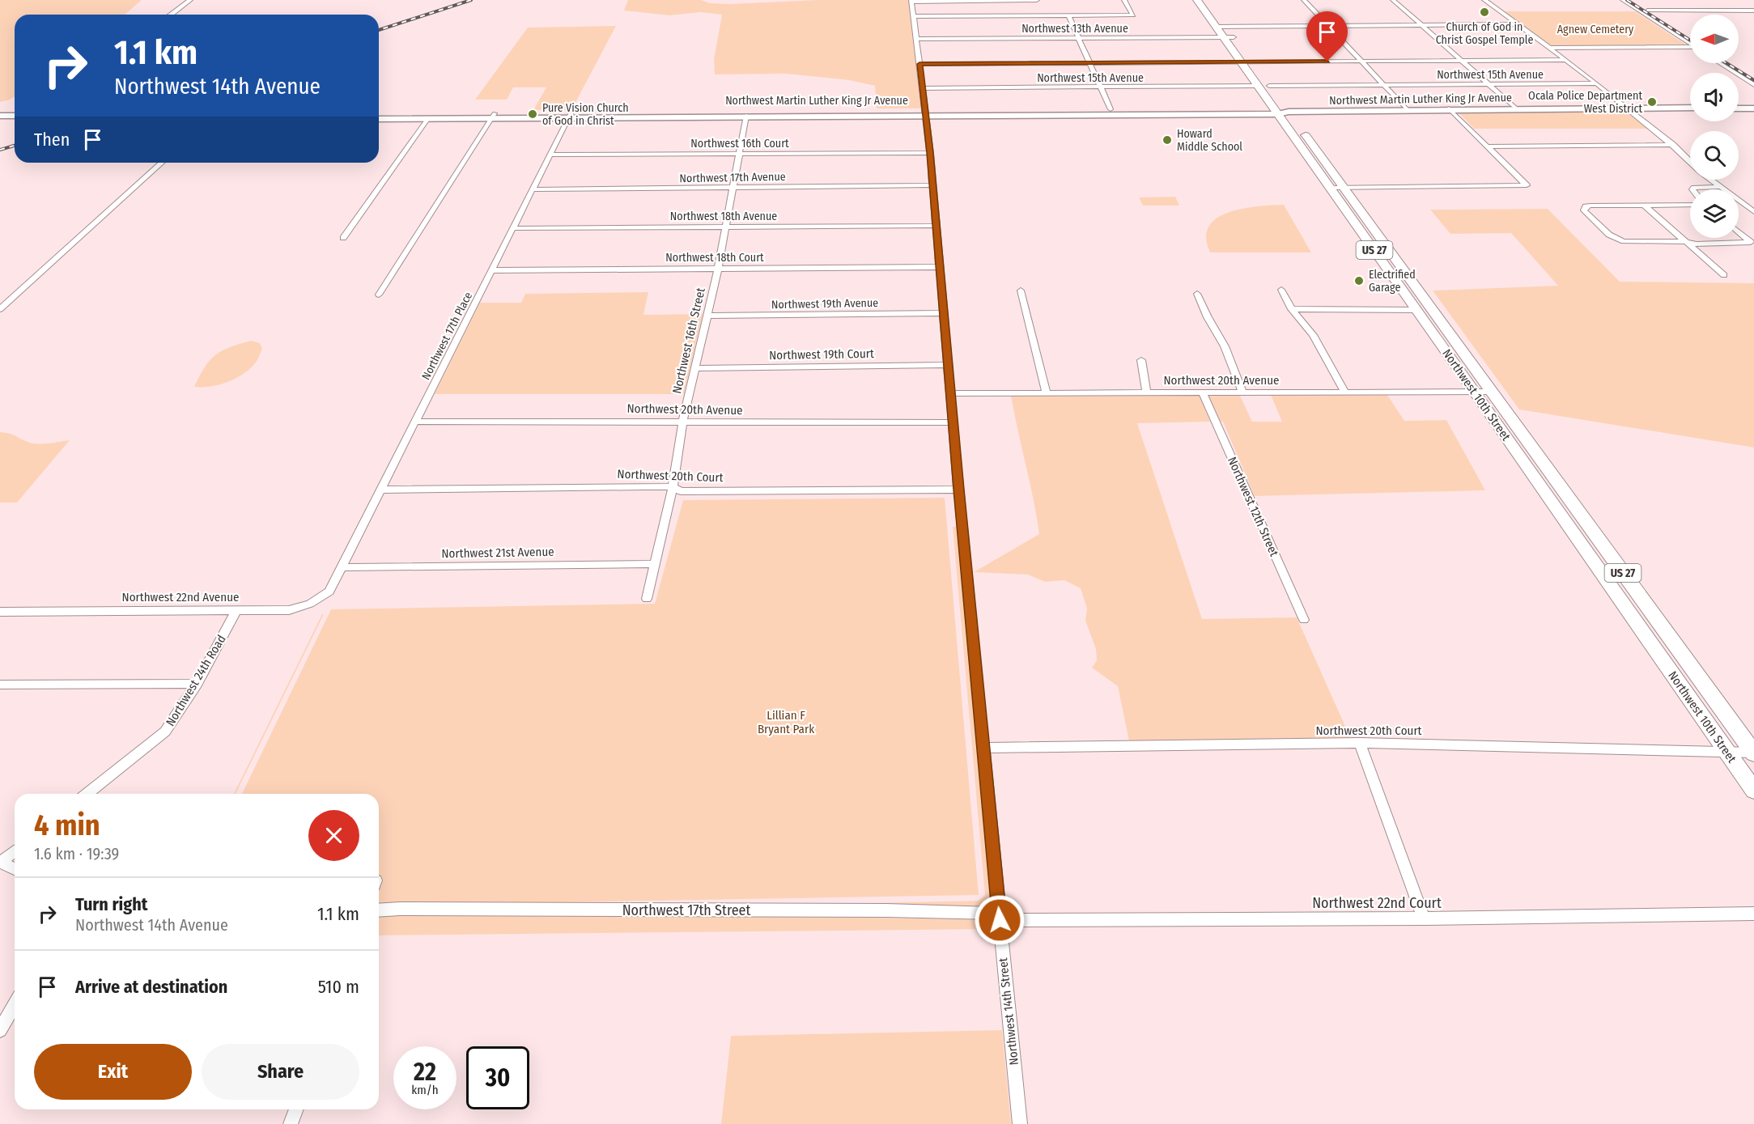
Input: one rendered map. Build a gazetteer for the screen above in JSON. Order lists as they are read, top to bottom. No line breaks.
{"streets":{"highway":["US 27","Northwest 10th Street"],"main road":["Northwest Martin Luther King Jr Avenue"],"street":["Northwest 13th Avenue","Northwest 15th Avenue","Northwest 16th Court","Northwest 17th Avenue","Northwest 18th Avenue","Northwest 18th Court","Northwest 19th Avenue","Northwest 17th Place","Northwest 16th Street","Northwest 19th Court","Northwest 20th Avenue","Northwest 20th Court","Northwest 12th Street","Northwest 21st Avenue","Northwest 22nd Avenue","Northwest 24th Road","Northwest 22nd Court","Northwest 17th Street","Northwest 14th Street"]},"crossings":[["Northwest 13th Avenue","Northwest 10th Street"],["Northwest 13th Avenue","Northwest 14th Street"],["Northwest 15th Avenue","Northwest 10th Street"],["Northwest 15th Avenue","Northwest 14th Street"],["Northwest Martin Luther King Jr Avenue","Northwest 17th Place"],["Northwest Martin Luther King Jr Avenue","Northwest 16th Street"],["Northwest Martin Luther King Jr Avenue","Northwest 10th Street"],["Northwest Martin Luther King Jr Avenue","Northwest 14th Street"],["Northwest 16th Court","Northwest 17th Place"],["Northwest 16th Court","Northwest 16th Street"],["Northwest 16th Court","Northwest 14th Street"],["Northwest 17th Avenue","Northwest 17th Place"],["Northwest 17th Avenue","Northwest 16th Street"],["Northwest 17th Avenue","Northwest 14th Street"],["Northwest 18th Avenue","Northwest 17th Place"],["Northwest 18th Avenue","Northwest 16th Street"],["Northwest 18th Avenue","Northwest 14th Street"],["Northwest 18th Court","Northwest 17th Place"],["Northwest 18th Court","Northwest 16th Street"],["Northwest 18th Court","Northwest 14th Street"],["Northwest 19th Avenue","Northwest 16th Street"],["Northwest 19th Avenue","Northwest 14th Street"],["Northwest 17th Place","Northwest 20th Avenue"],["Northwest 17th Place","Northwest 20th Court"],["Northwest 17th Place","Northwest 21st Avenue"],["Northwest 17th Place","Northwest 22nd Avenue"],["Northwest 16th Street","Northwest 19th Court"],["Northwest 16th Street","Northwest 20th Avenue"],["Northwest 16th Street","Northwest 20th Court"],["Northwest 16th Street","Northwest 21st Avenue"],["Northwest 19th Court","Northwest 14th Street"],["Northwest 20th Avenue","Northwest 10th Street"],["Northwest 20th Avenue","Northwest 12th Street"],["Northwest 20th Avenue","Northwest 14th Street"],["Northwest 10th Street","Northwest 20th Court"],["Northwest 20th Court","Northwest 14th Street"],["Northwest 21st Avenue","Northwest 22nd Avenue"],["Northwest 22nd Avenue","Northwest 24th Road"],["Northwest 22nd Court","Northwest 17th Street"],["Northwest 22nd Court","Northwest 14th Street"],["Northwest 17th Street","Northwest 14th Street"]],"parks":["Agnew Cemetery","Lillian F Bryant Park"],"places":["Church of God in Christ Gospel Temple","Ocala Police Department West District","Pure Vision Church of God in Christ","Howard Middle School","Electrified Garage"],"north":"left","page":{"turn":["1.1 km","Northwest 14th Avenue"],"then":"Then","heading":["4 min","1.6 km · 19:39"],"list":[{"name":"Turn right","note":"Northwest 14th Avenue","value":"1.1 km"},{"name":"Arrive at destination","value":"510 m"}],"buttons":["Exit","Share"],"speed":"22 km/h","limit":"30"}}
